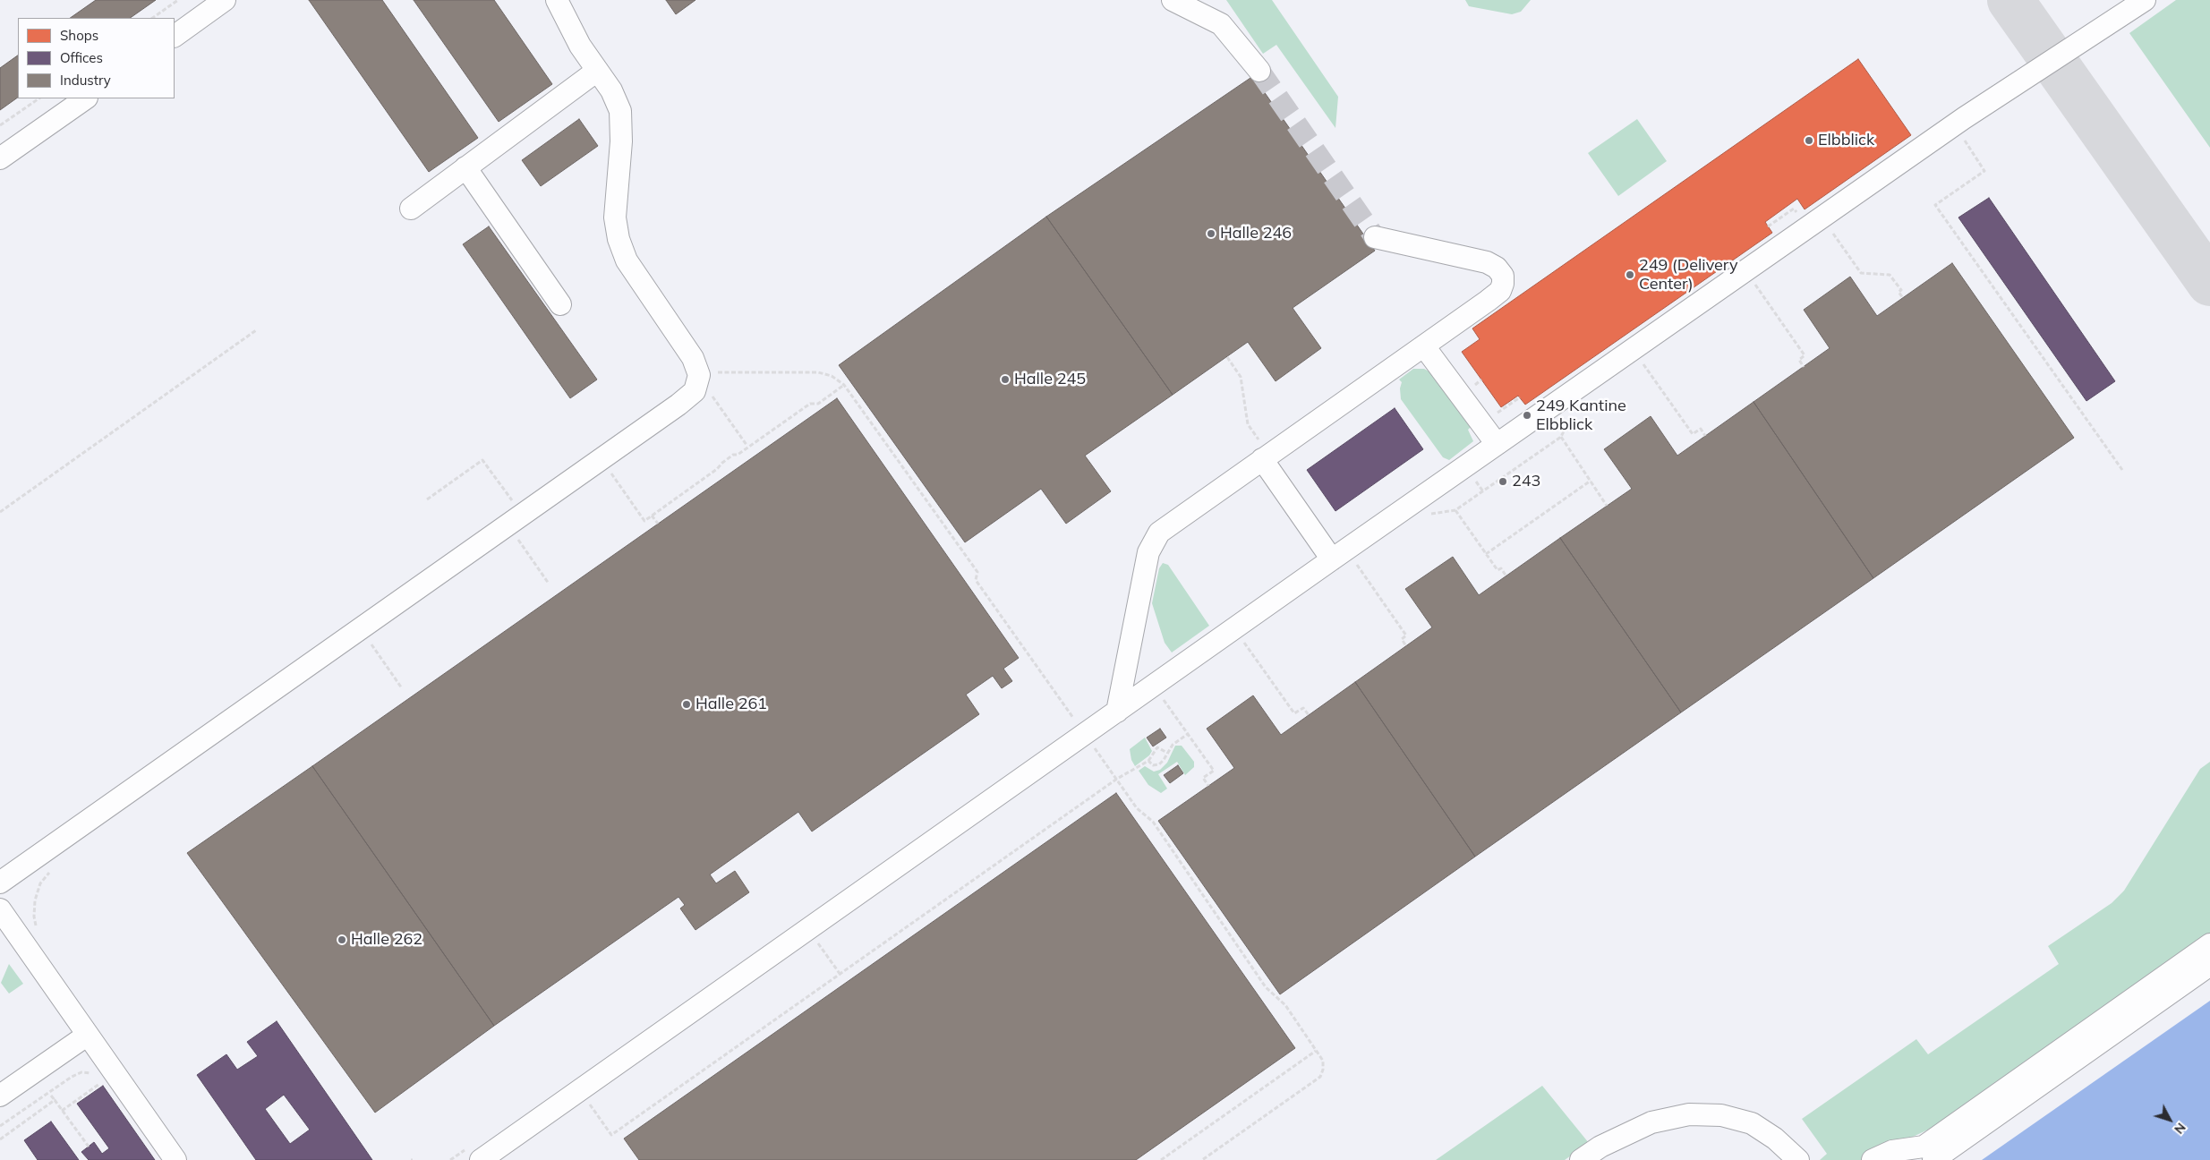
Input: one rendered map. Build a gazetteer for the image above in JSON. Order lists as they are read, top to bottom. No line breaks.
{"places":["Elbblick","Halle 246","249 (Delivery Center)","Halle 245","249 Kantine Elbblick","243","Halle 261","Halle 262"],"legend":["Shops","Offices","Industry"],"north":"bottom right"}
